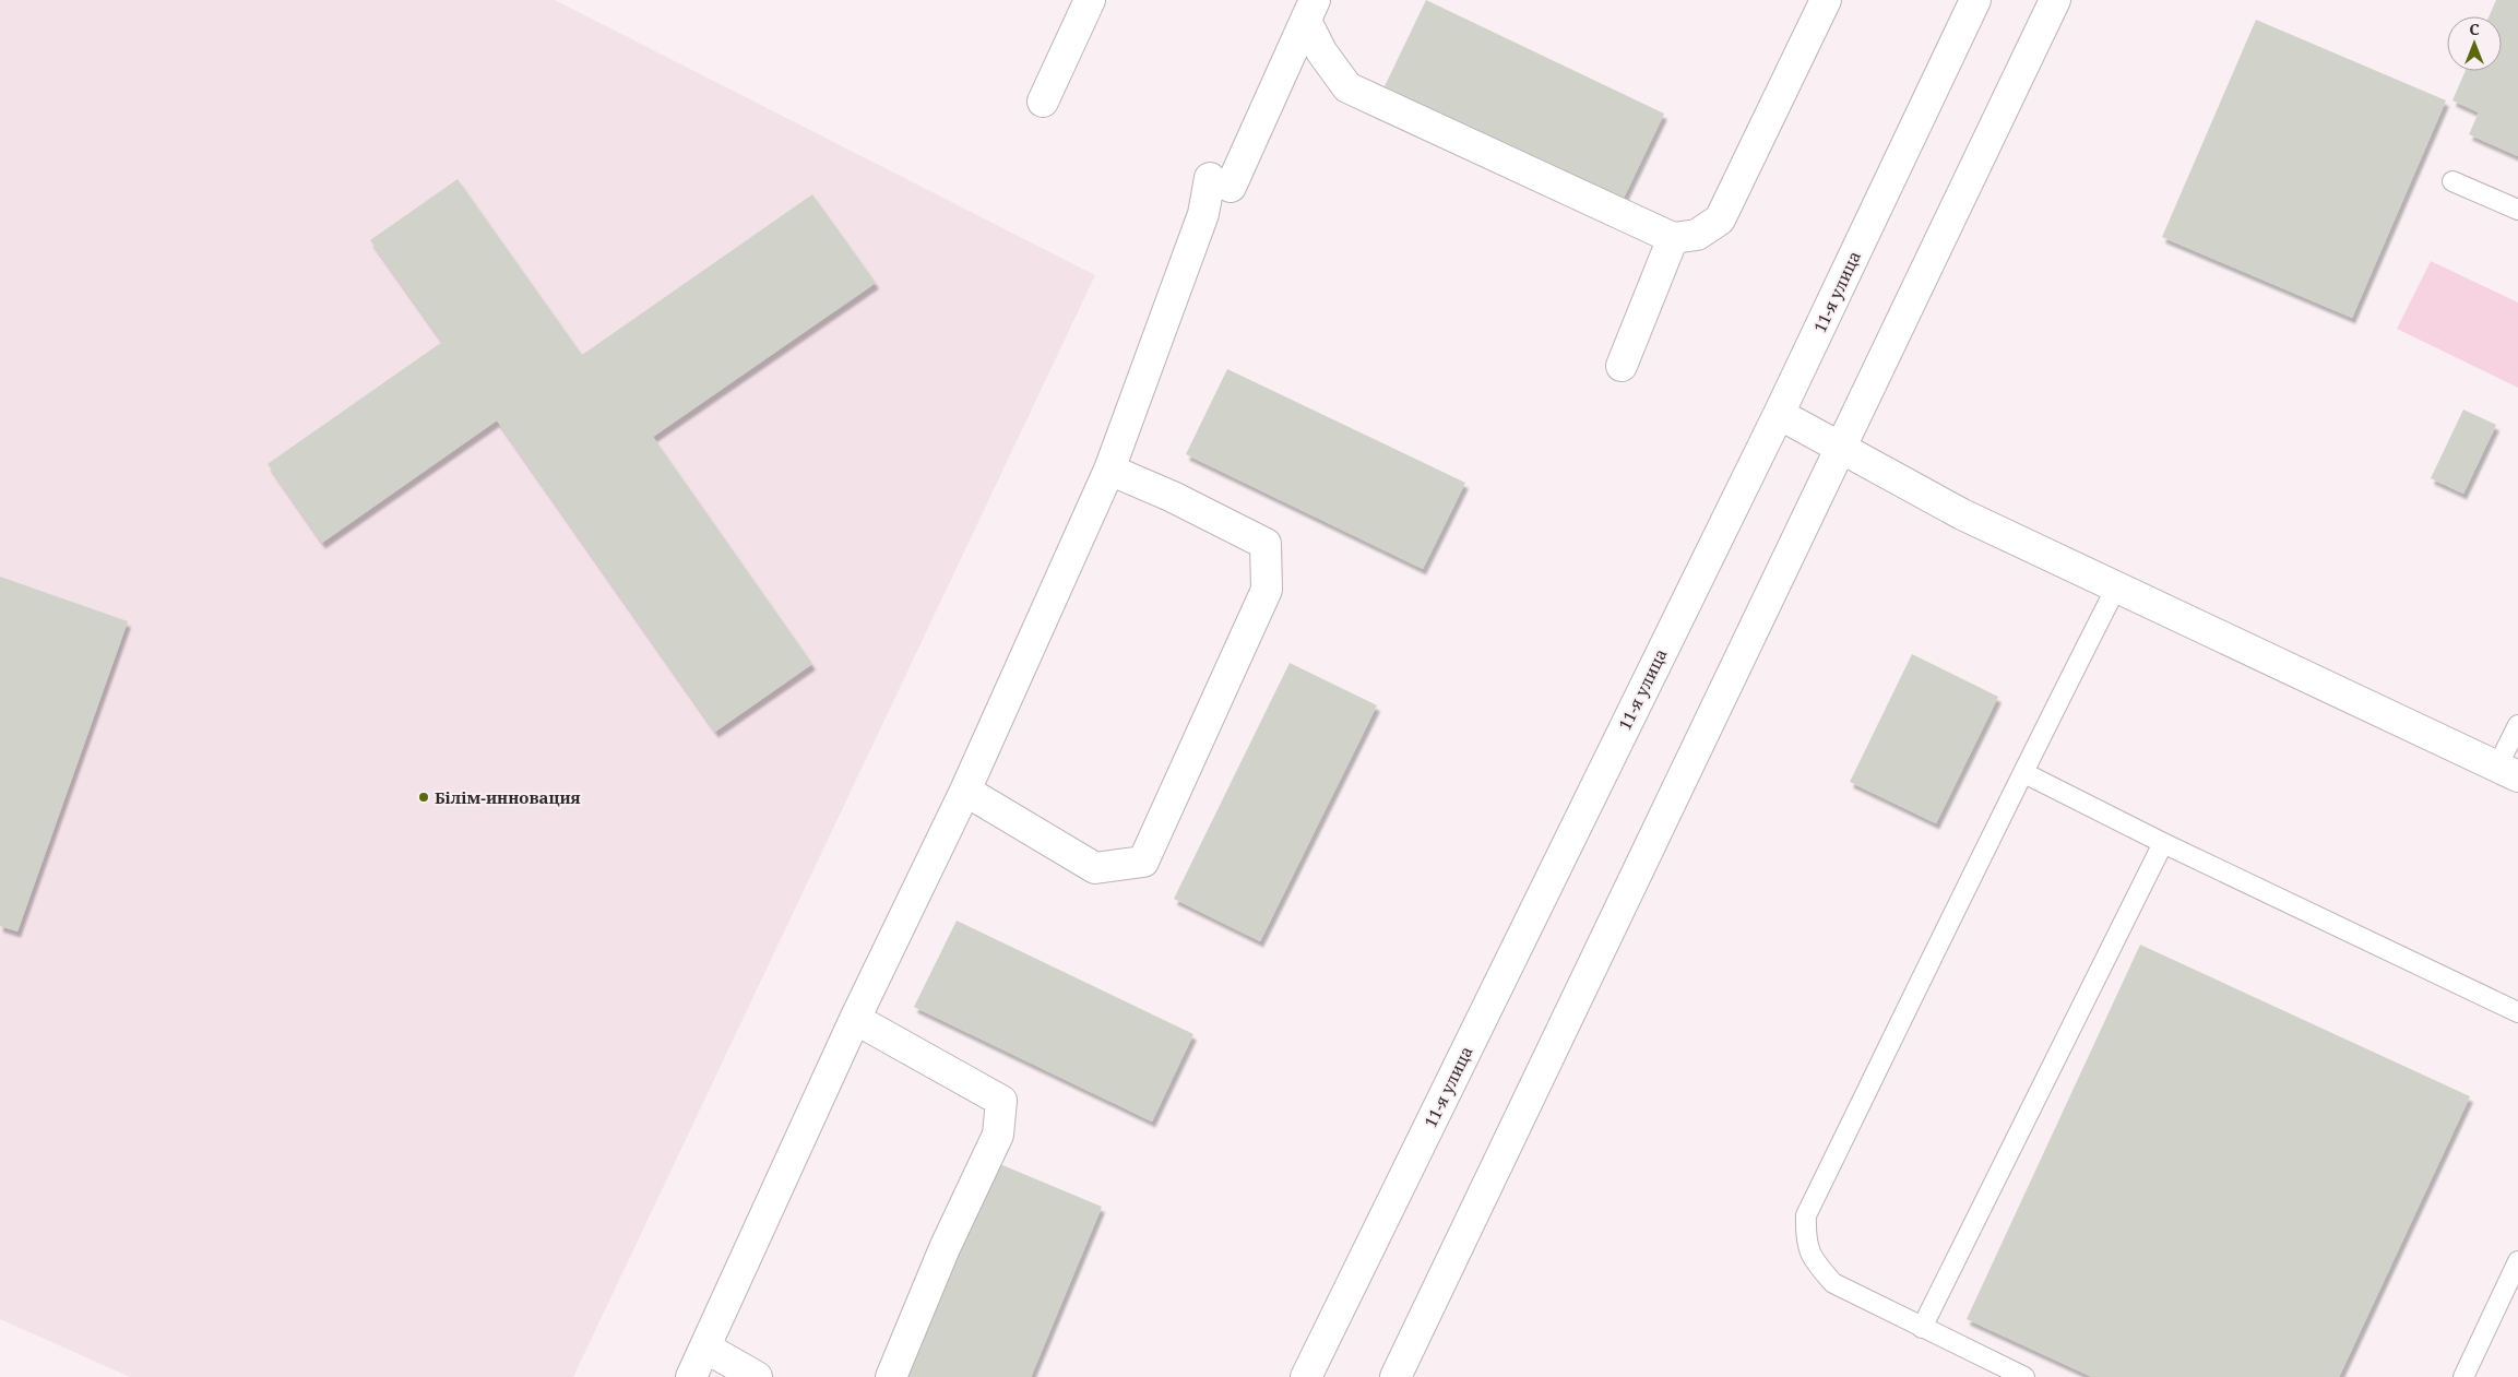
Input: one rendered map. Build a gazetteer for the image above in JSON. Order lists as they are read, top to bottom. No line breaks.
{"streets":{"street":["11-я улица"]},"places":["Білім-инновация"],"north":"top"}
